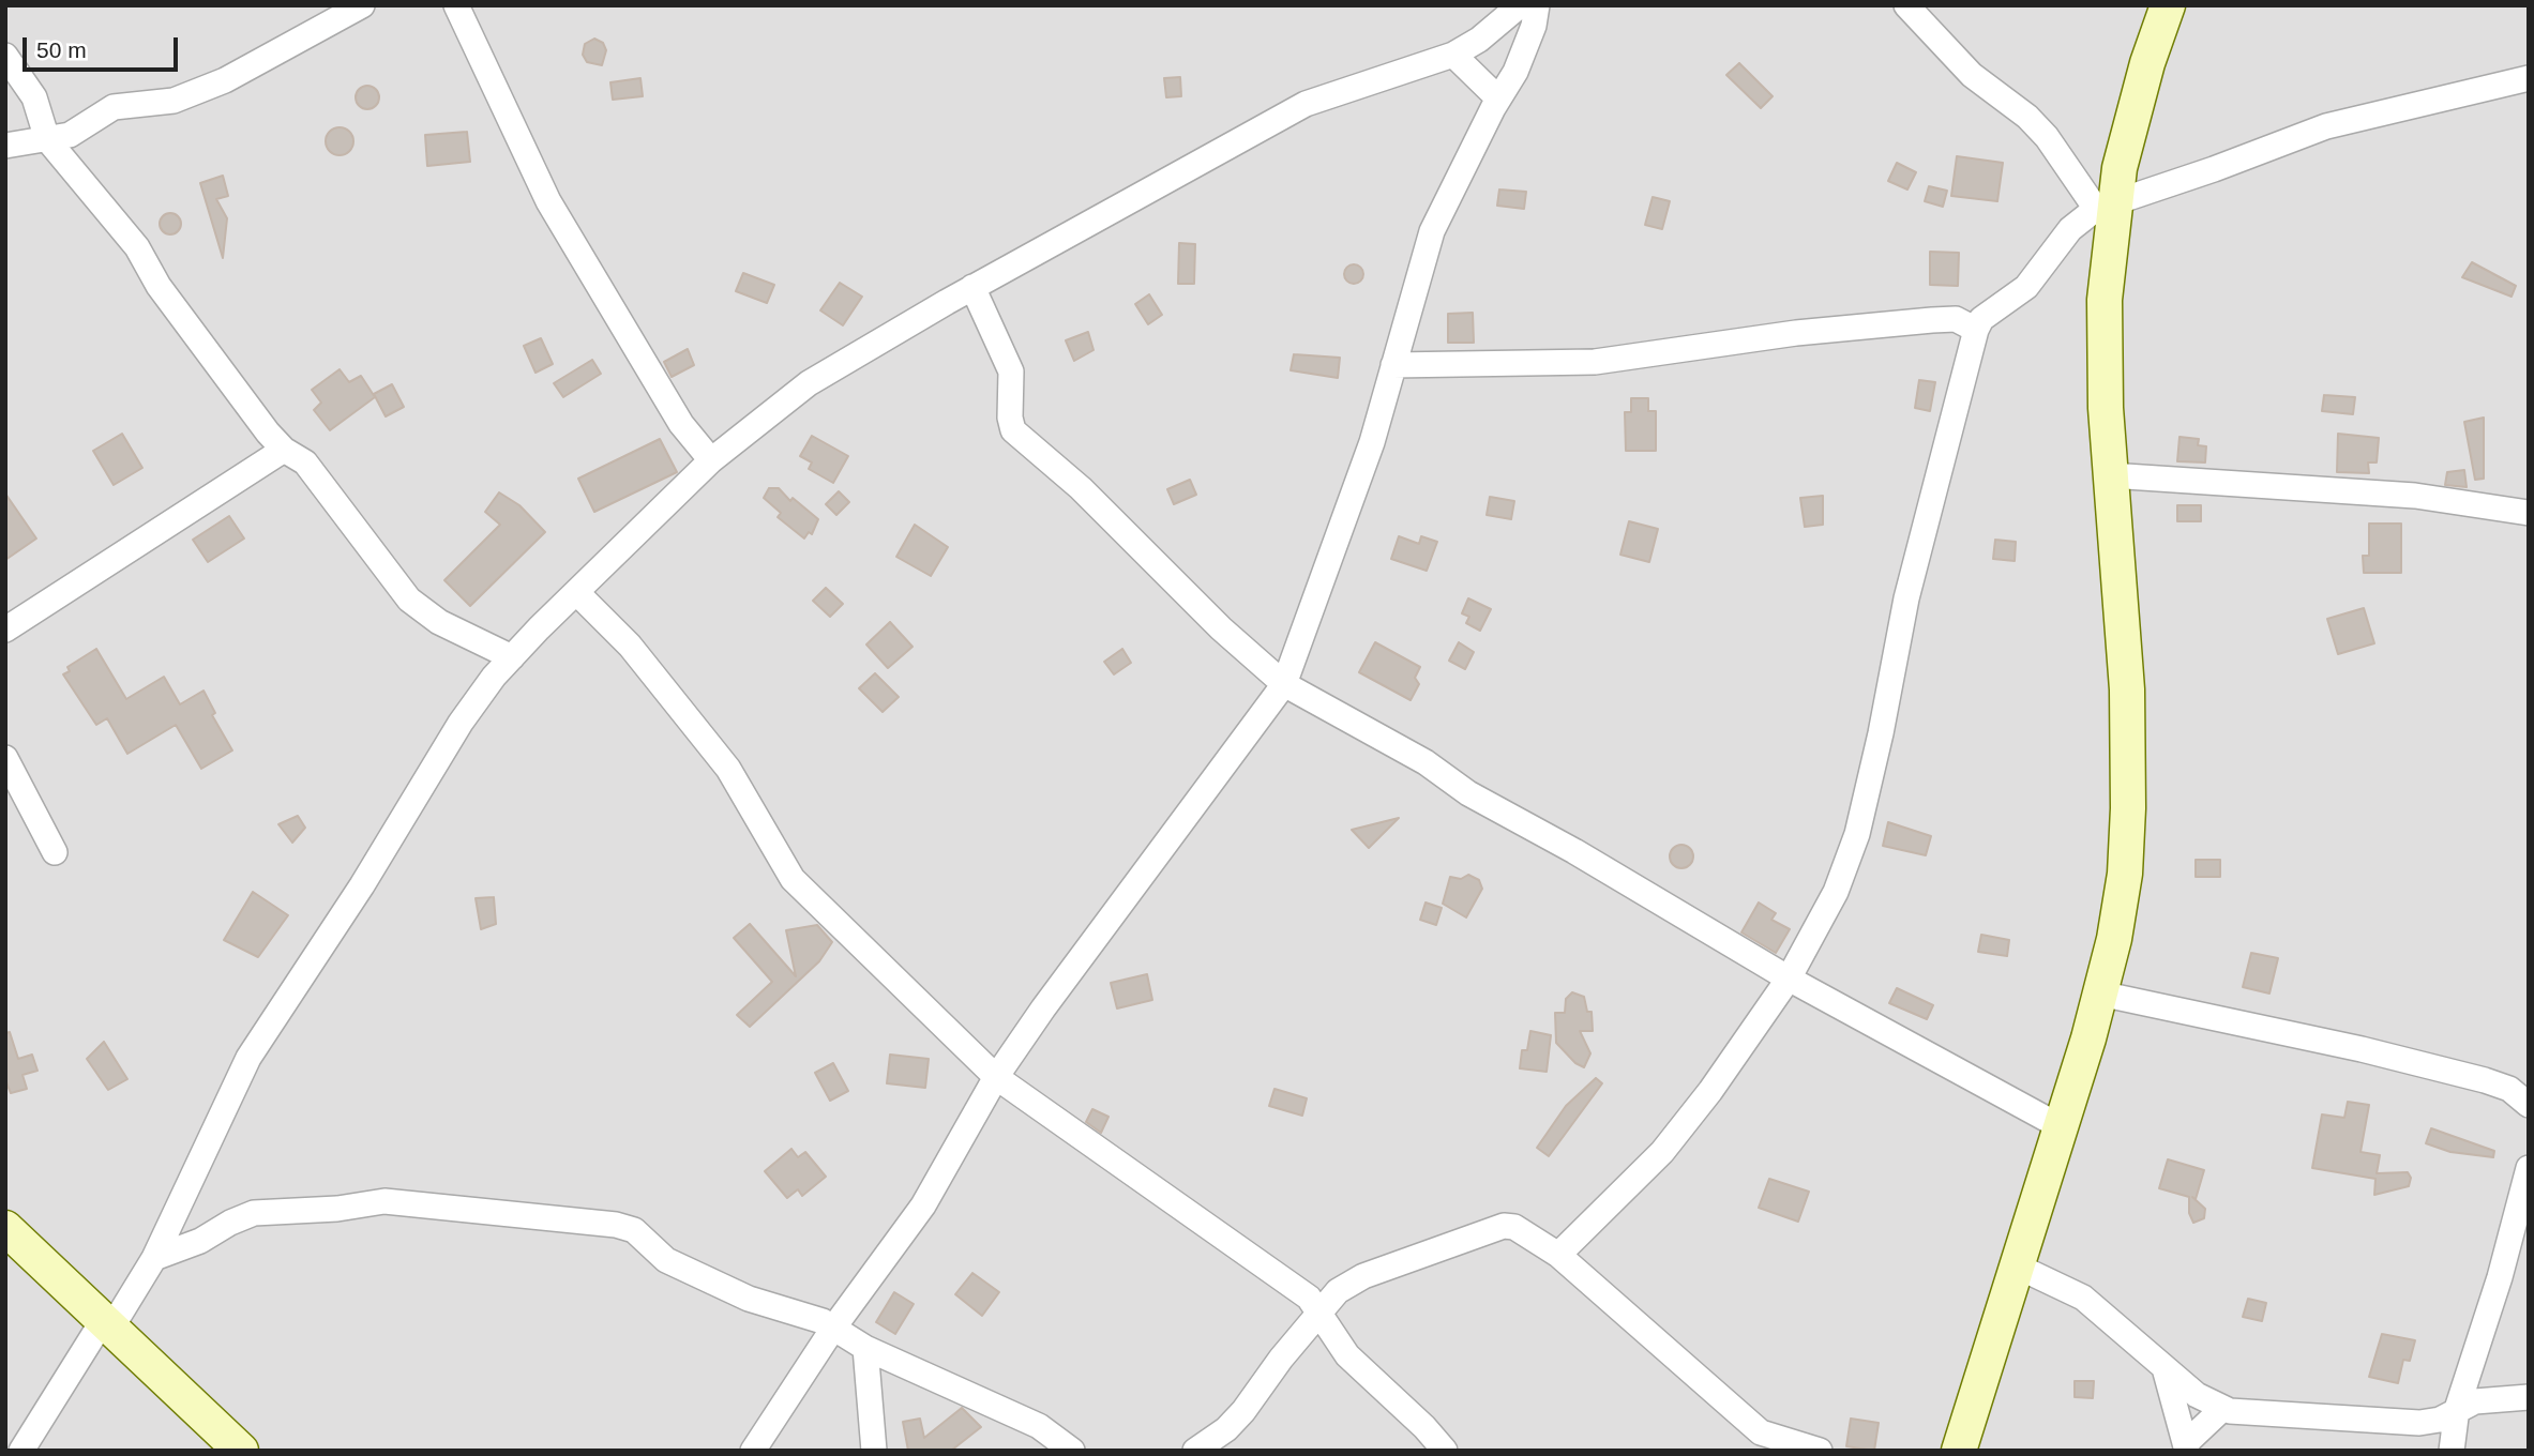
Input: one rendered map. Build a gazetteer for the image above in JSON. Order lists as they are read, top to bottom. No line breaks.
{"scale_bar":"50 m"}
